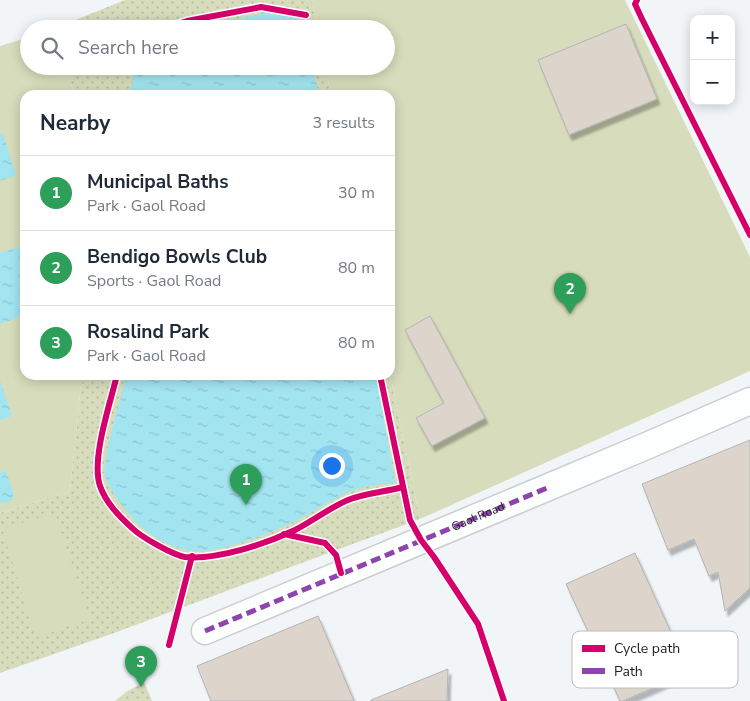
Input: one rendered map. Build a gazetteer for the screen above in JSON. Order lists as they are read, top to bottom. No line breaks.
{"streets":{"street":["Gaol Road"]},"legend":["Cycle path","Path"],"page":{"map_buttons":["+","−"],"search":"Search here","heading":["Nearby","3 results"],"list":[{"mark":"1","name":"Municipal Baths","note":"Park · Gaol Road","value":"30 m"},{"mark":"2","name":"Bendigo Bowls Club","note":"Sports · Gaol Road","value":"80 m"},{"mark":"3","name":"Rosalind Park","note":"Park · Gaol Road","value":"80 m"}],"pins":["2","1","3"]}}
